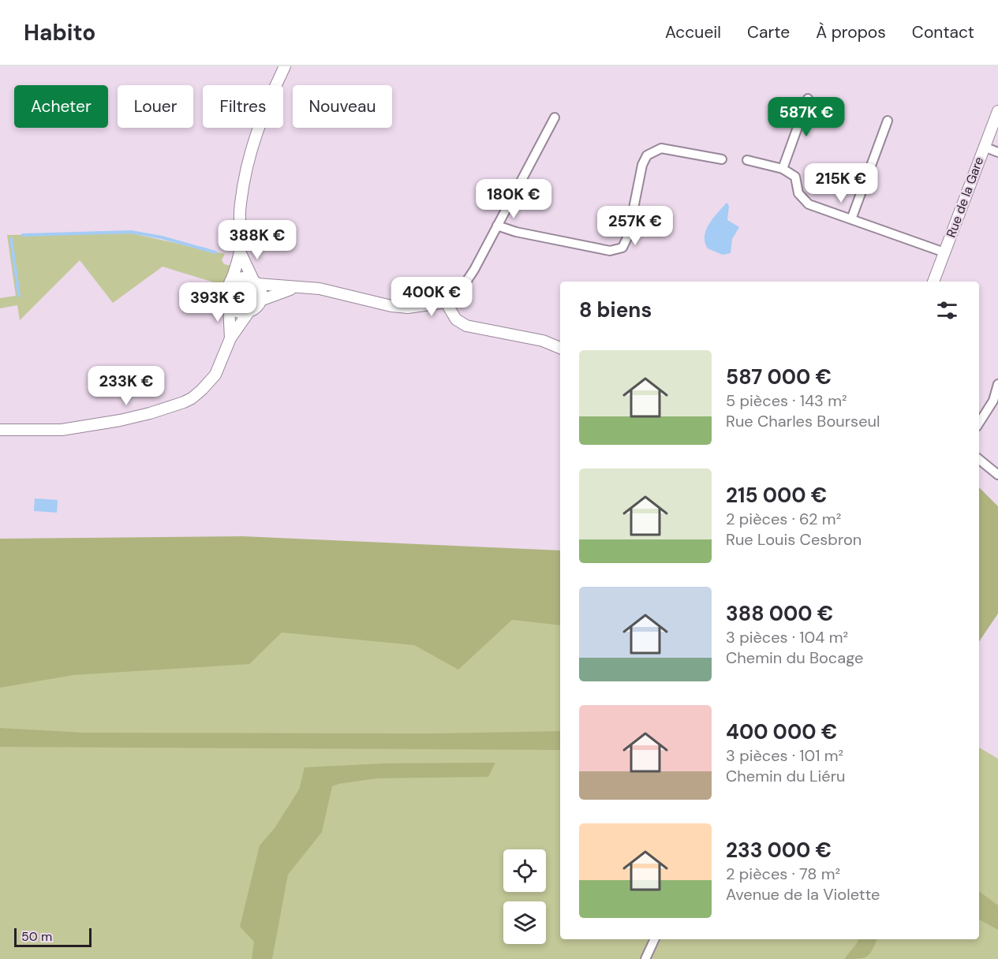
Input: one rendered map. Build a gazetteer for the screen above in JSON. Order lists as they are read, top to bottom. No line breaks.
{"streets":{"street":["Rue de la Gare"]},"scale_bar":"50 m","page":{"header":"Habito","nav":["Accueil","Carte","À propos","Contact"],"chip":["Acheter","Louer","Filtres","Nouveau"],"price":["587K €","215K €","180K €","257K €","388K €","400K €","393K €","233K €"],"heading":"8 biens","list":[{"name":"587 000 €","note":"5 pièces · 143 m² · Rue Charles Bourseul"},{"name":"215 000 €","note":"2 pièces · 62 m² · Rue Louis Cesbron"},{"name":"388 000 €","note":"3 pièces · 104 m² · Chemin du Bocage"},{"name":"400 000 €","note":"3 pièces · 101 m² · Chemin du Liéru"},{"name":"233 000 €","note":"2 pièces · 78 m² · Avenue de la Violette"}],"scale":"50 m"}}
